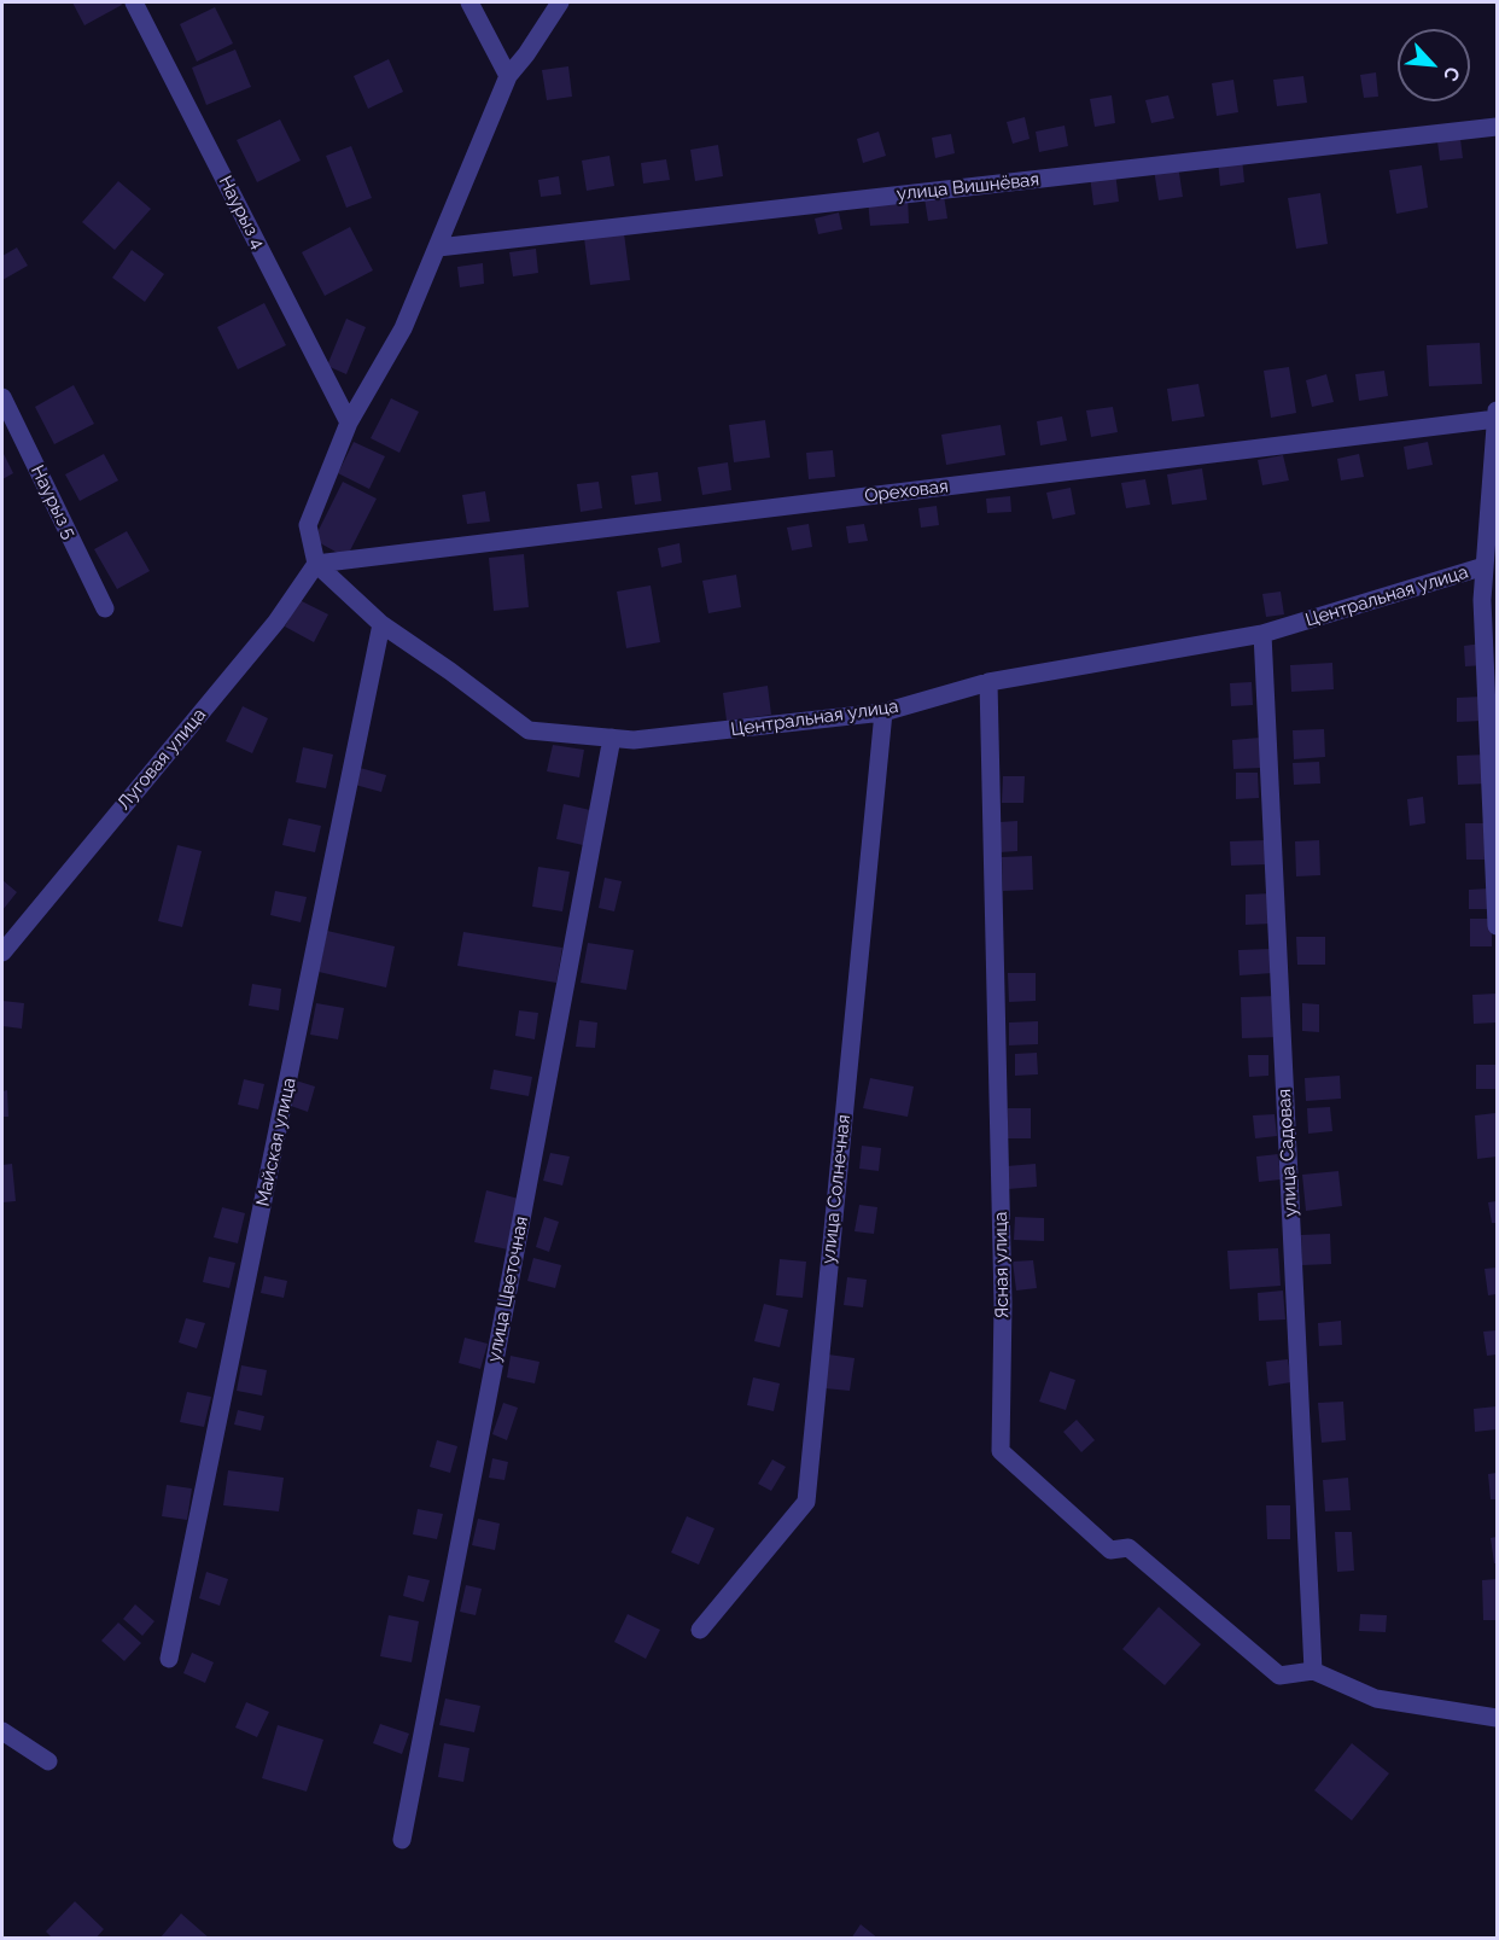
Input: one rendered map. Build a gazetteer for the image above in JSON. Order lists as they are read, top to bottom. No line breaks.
{"streets":{"street":["улица Вишнёвая","Наурыз 4","Ореховая","Наурыз 5","Центральная улица","Луговая улица","Майская улица","улица Садовая","улица Солнечная","Ясная улица","улица Цветочная"]},"crossings":[["Ореховая","Центральная улица"],["Ореховая","Луговая улица"],["Центральная улица","Луговая улица"],["Центральная улица","Майская улица"],["Центральная улица","улица Садовая"],["Центральная улица","улица Солнечная"],["Центральная улица","Ясная улица"],["Центральная улица","улица Цветочная"],["улица Садовая","Ясная улица"]],"north":"bottom right"}
